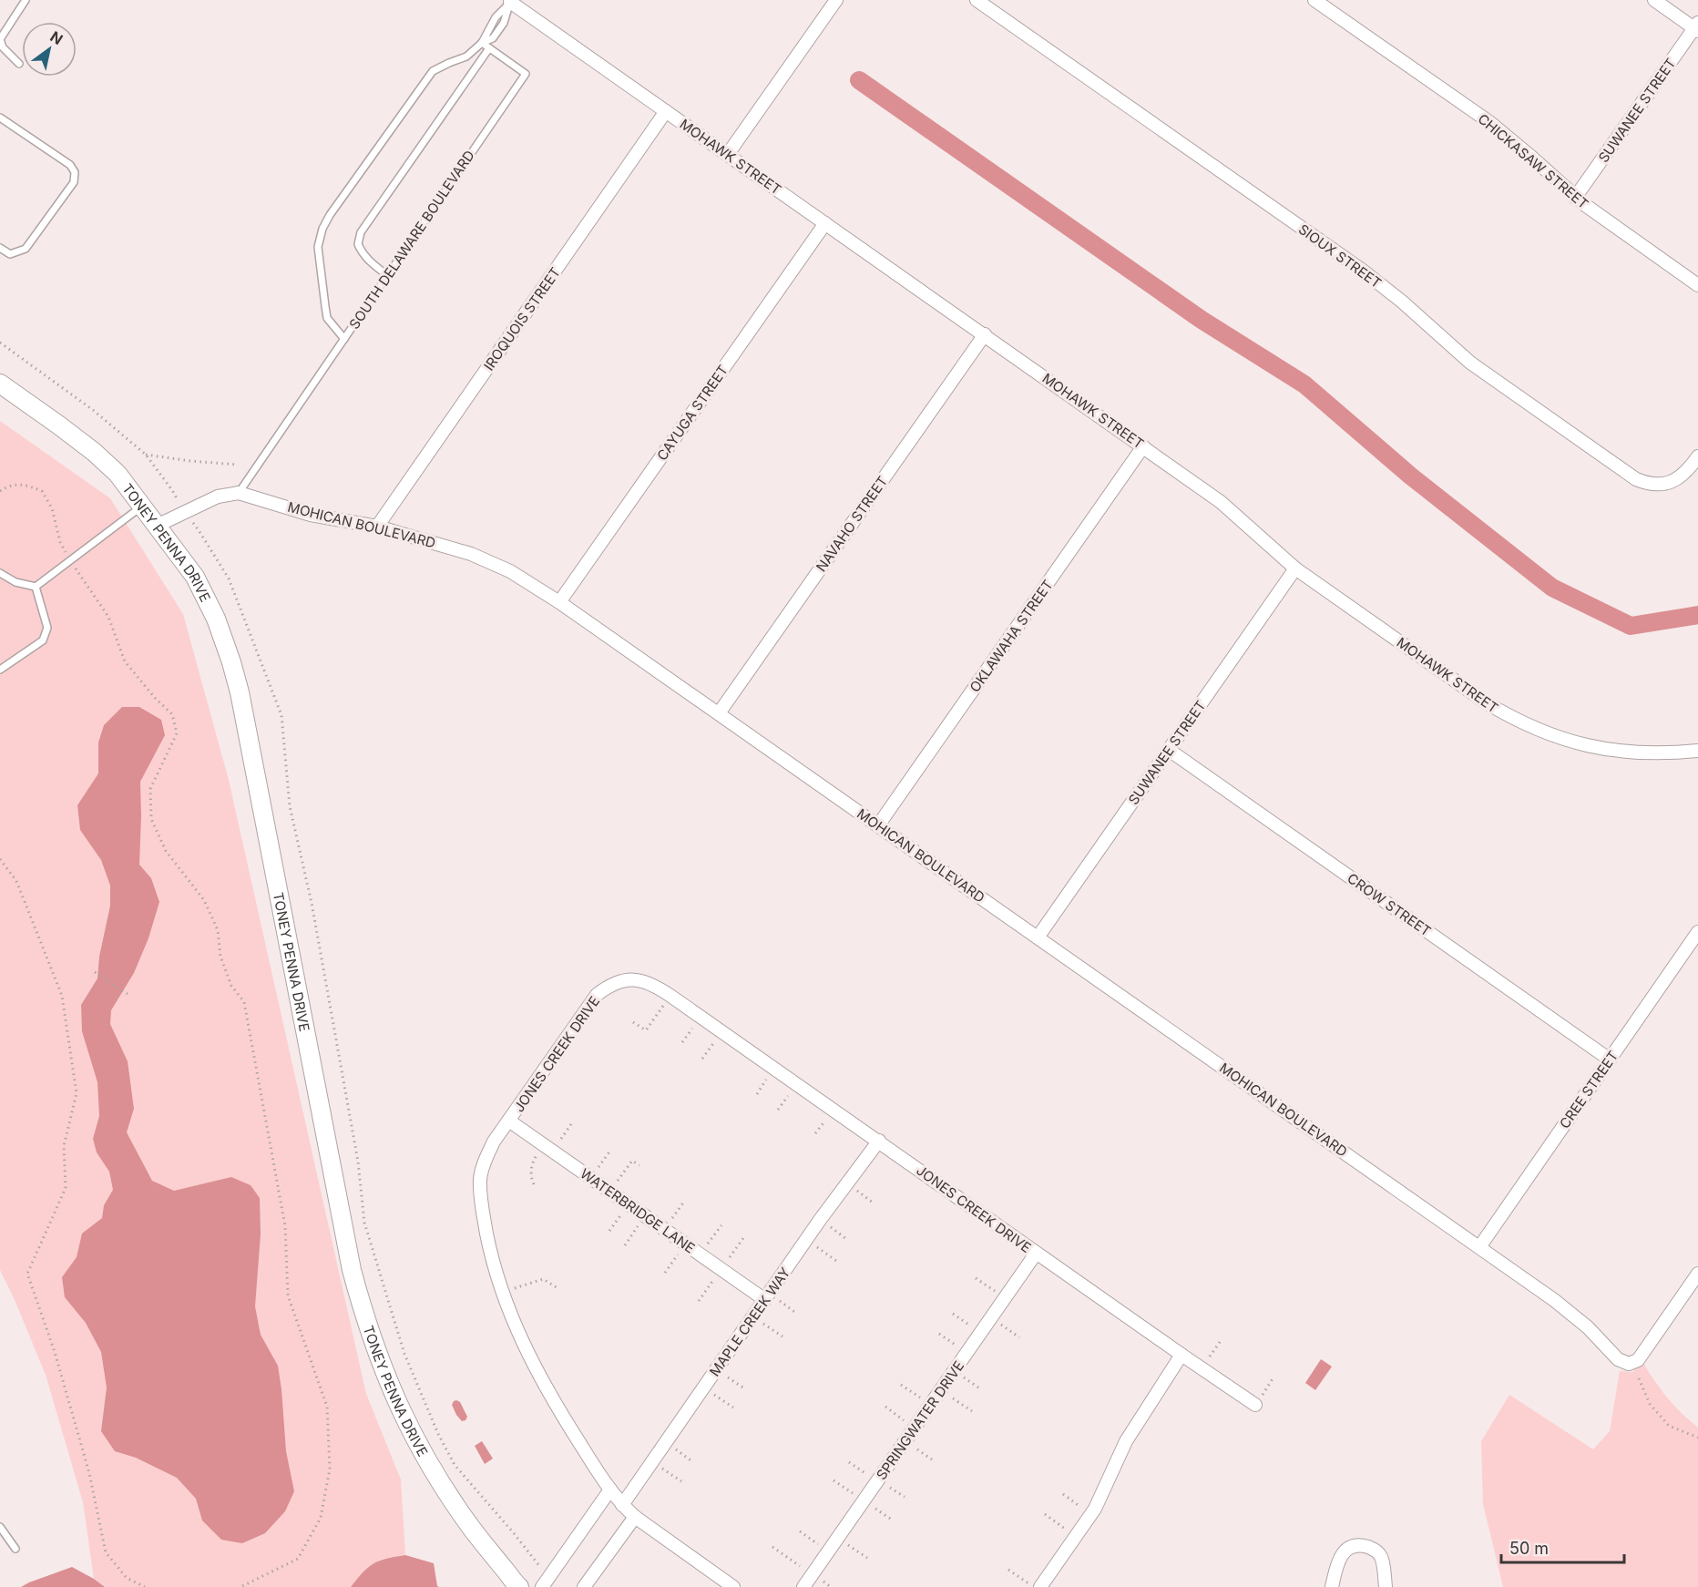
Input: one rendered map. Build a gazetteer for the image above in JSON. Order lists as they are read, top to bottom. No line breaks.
{"streets":{"street":["SUWANEE STREET","MOHAWK STREET","CHICKASAW STREET","SIOUX STREET","IROQUOIS STREET","CAYUGA STREET","NAVAHO STREET","MOHICAN BOULEVARD","TONEY PENNA DRIVE","OKLAWAHA STREET","CROW STREET","JONES CREEK DRIVE","CREE STREET","WATERBRIDGE LANE","MAPLE CREEK WAY","SPRINGWATER DRIVE"],"lane":["SOUTH DELAWARE BOULEVARD"]},"crossings":[["SUWANEE STREET","MOHAWK STREET"],["SUWANEE STREET","CHICKASAW STREET"],["SUWANEE STREET","MOHICAN BOULEVARD"],["SUWANEE STREET","CROW STREET"],["MOHAWK STREET","IROQUOIS STREET"],["MOHAWK STREET","CAYUGA STREET"],["MOHAWK STREET","NAVAHO STREET"],["MOHAWK STREET","OKLAWAHA STREET"],["SOUTH DELAWARE BOULEVARD","MOHICAN BOULEVARD"],["IROQUOIS STREET","MOHICAN BOULEVARD"],["CAYUGA STREET","MOHICAN BOULEVARD"],["NAVAHO STREET","MOHICAN BOULEVARD"],["MOHICAN BOULEVARD","OKLAWAHA STREET"],["MOHICAN BOULEVARD","CREE STREET"],["CROW STREET","CREE STREET"],["JONES CREEK DRIVE","WATERBRIDGE LANE"],["JONES CREEK DRIVE","MAPLE CREEK WAY"],["JONES CREEK DRIVE","SPRINGWATER DRIVE"],["WATERBRIDGE LANE","MAPLE CREEK WAY"]],"scale_bar":"50 m","north":"top right"}
